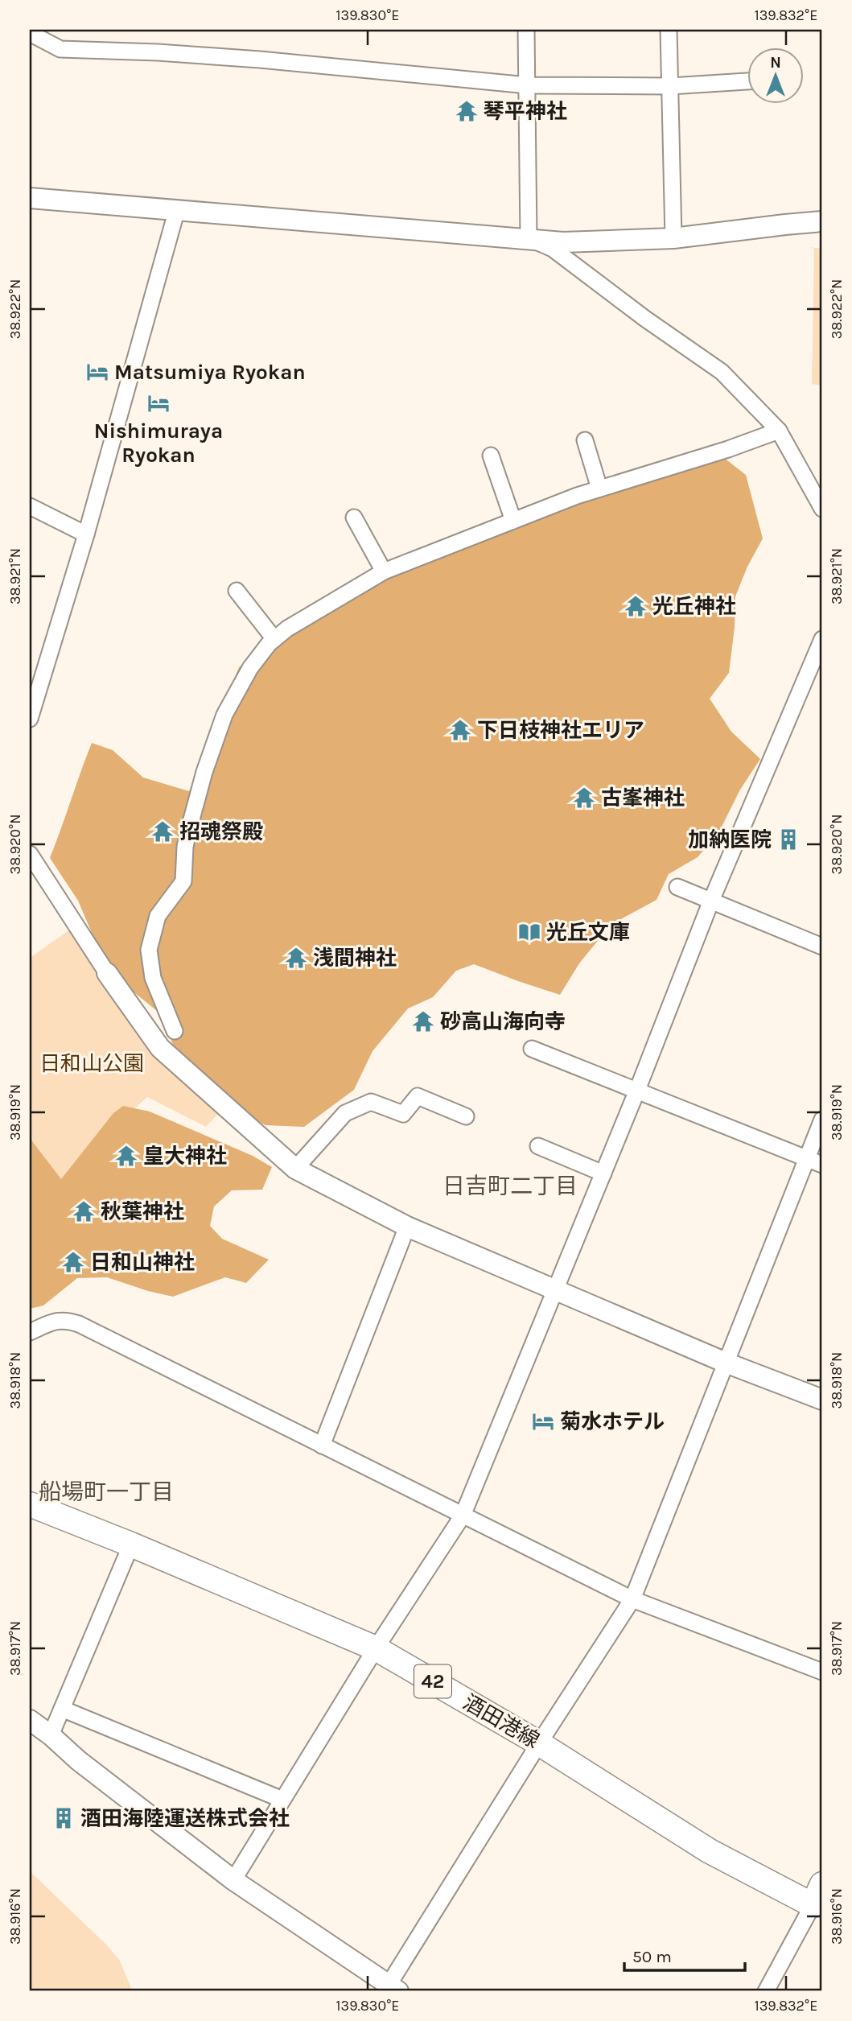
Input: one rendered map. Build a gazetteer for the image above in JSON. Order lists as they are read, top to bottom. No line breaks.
{"streets":{"main road":["42","酒田港線"]},"districts":["日吉町二丁目","船場町一丁目"],"parks":["日和山公園"],"places":{"temple":["琴平神社","光丘神社","下日枝神社エリア","古峯神社","招魂祭殿","浅間神社","砂高山海向寺","皇大神社","秋葉神社","日和山神社"],"hotel":["Matsumiya Ryokan","Nishimuraya Ryokan","菊水ホテル"],"building":["加納医院","酒田海陸運送株式会社"],"library":["光丘文庫"]},"scale_bar":"50 m","north":"top","coordinates":["139.830°E","139.832°E","38.922°N","38.921°N","38.920°N","38.919°N","38.918°N","38.917°N","38.916°N"]}
